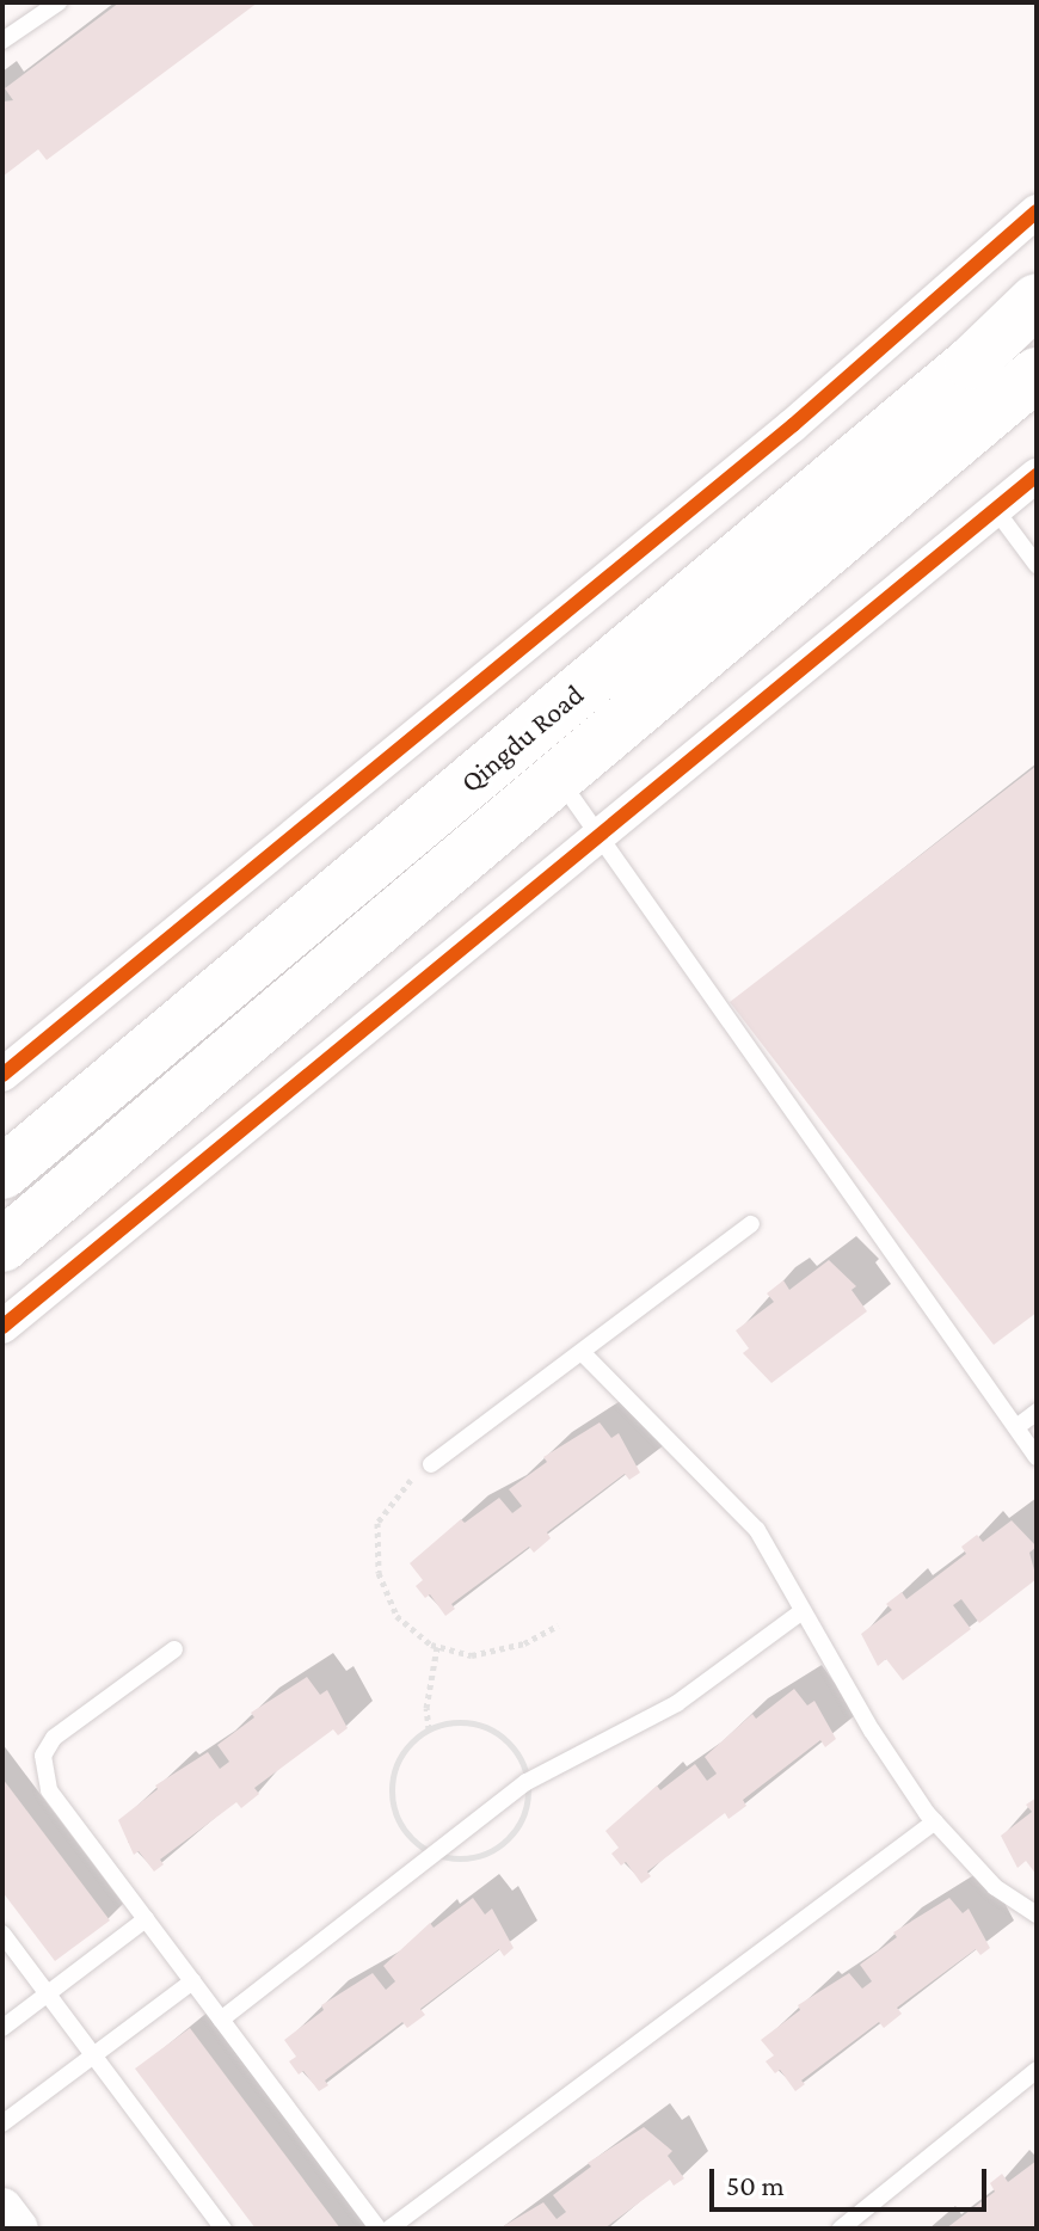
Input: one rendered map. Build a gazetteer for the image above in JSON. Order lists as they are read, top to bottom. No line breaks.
{"streets":{"highway":["Qingdu Road"]},"scale_bar":"50 m"}
